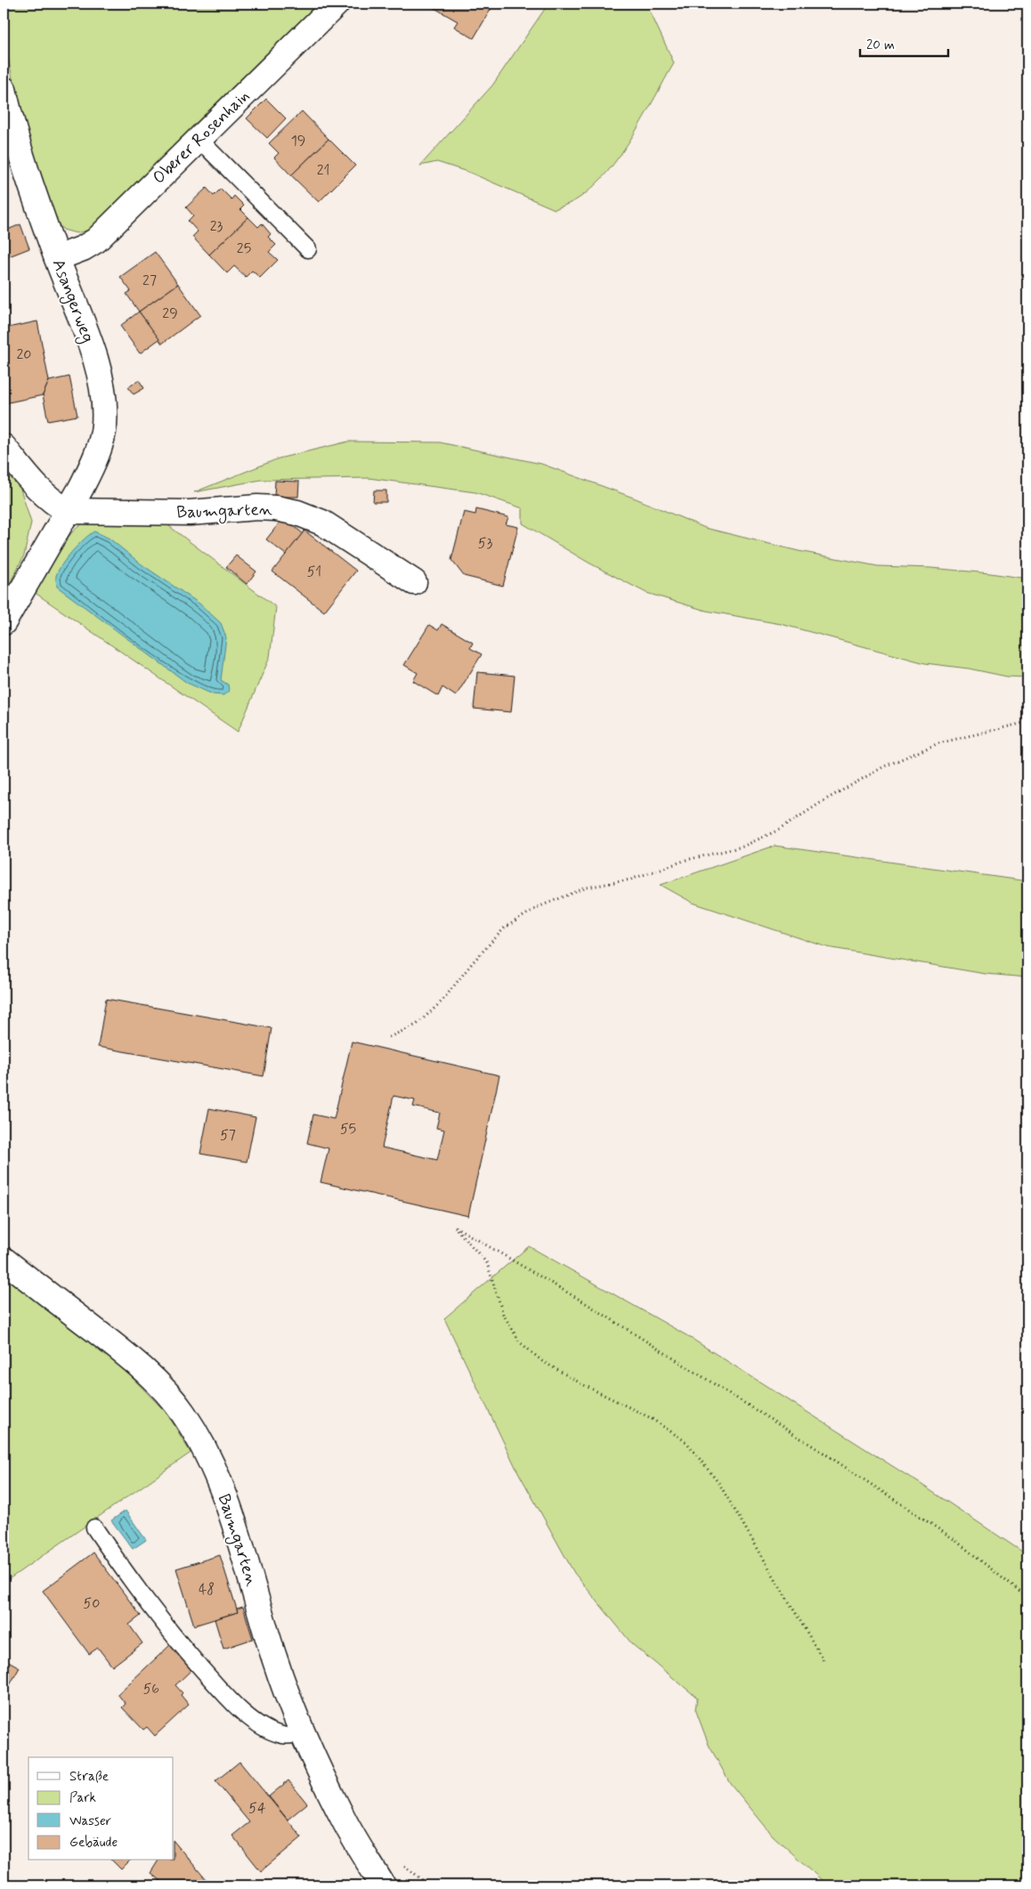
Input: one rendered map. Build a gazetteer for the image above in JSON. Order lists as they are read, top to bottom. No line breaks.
{"streets":{"street":["Oberer Rosenhain","Asangerweg","Baumgarten"]},"crossings":[["Oberer Rosenhain","Asangerweg"],["Asangerweg","Baumgarten"]],"house_numbers":["19","21","23","25","27","29","20","53","51","55","57","48","50","56","54"],"legend":["Straße","Park","Wasser","Gebäude"],"scale_bar":"20 m"}
